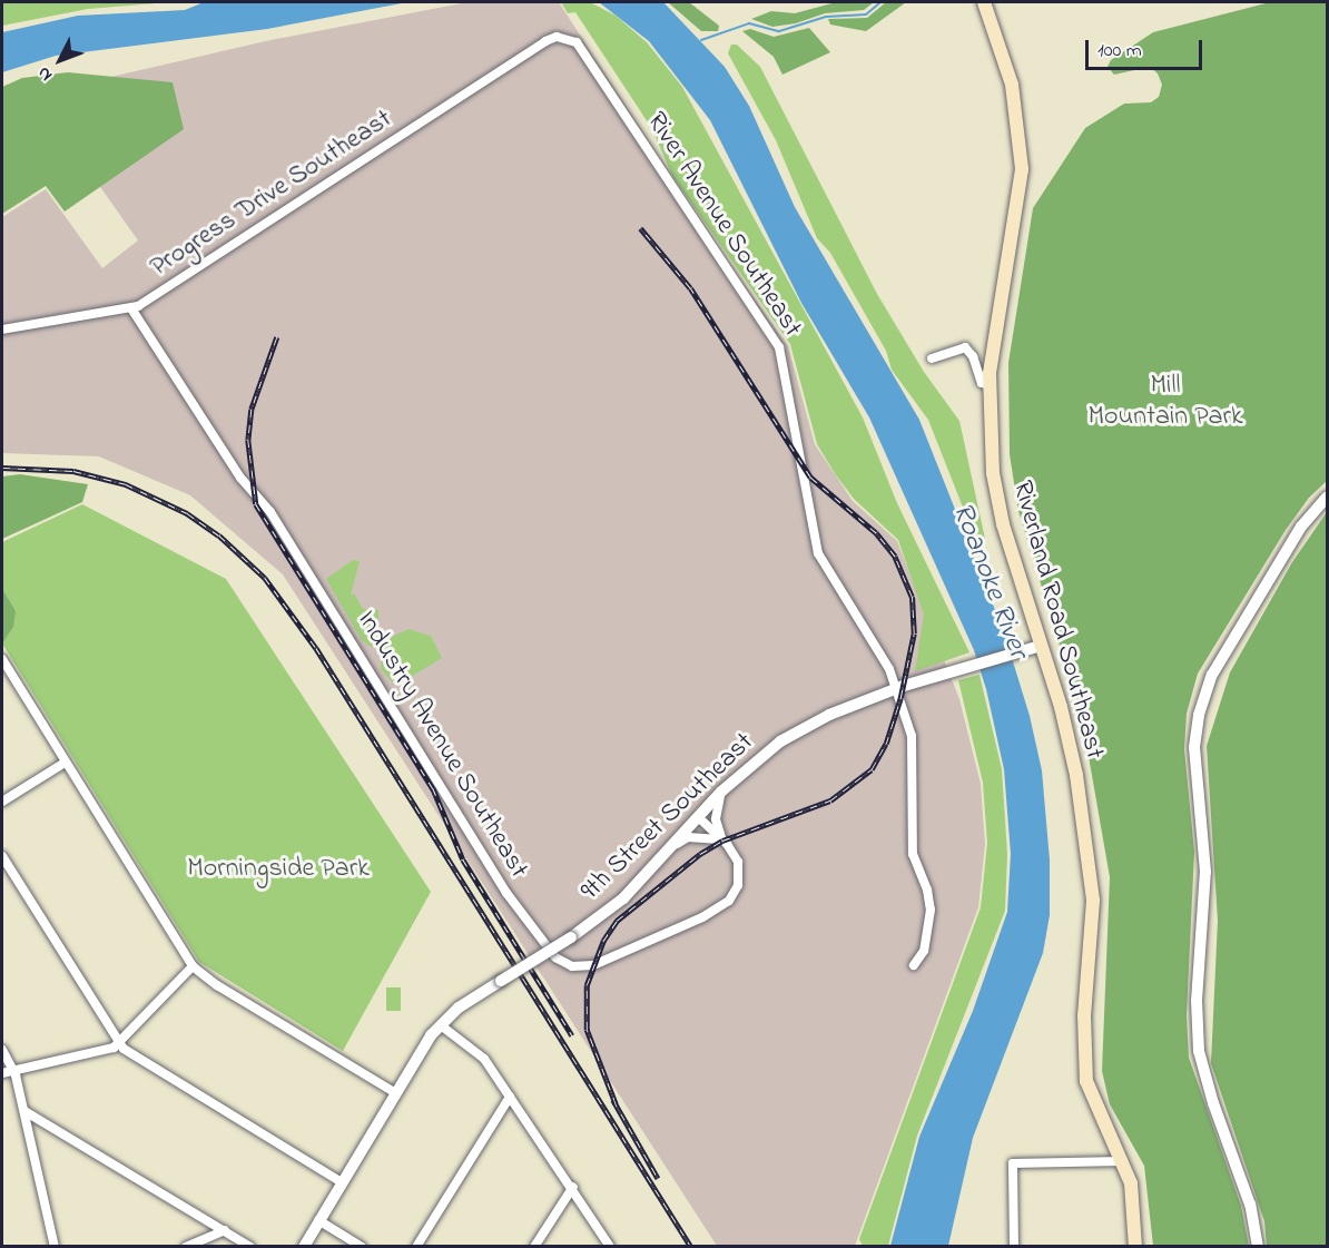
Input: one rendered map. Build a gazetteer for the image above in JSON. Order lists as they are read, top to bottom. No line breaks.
{"streets":{"main road":["Riverland Road Southeast"],"street":["Progress Drive Southeast","River Avenue Southeast","Industry Avenue Southeast","9th Street Southeast"]},"crossings":[["Progress Drive Southeast","River Avenue Southeast"],["Progress Drive Southeast","Industry Avenue Southeast"],["River Avenue Southeast","9th Street Southeast"],["Riverland Road Southeast","9th Street Southeast"],["Industry Avenue Southeast","9th Street Southeast"]],"water":["Roanoke River"],"parks":["Mill Mountain Park","Morningside Park"],"scale_bar":"100 m","north":"bottom left"}
